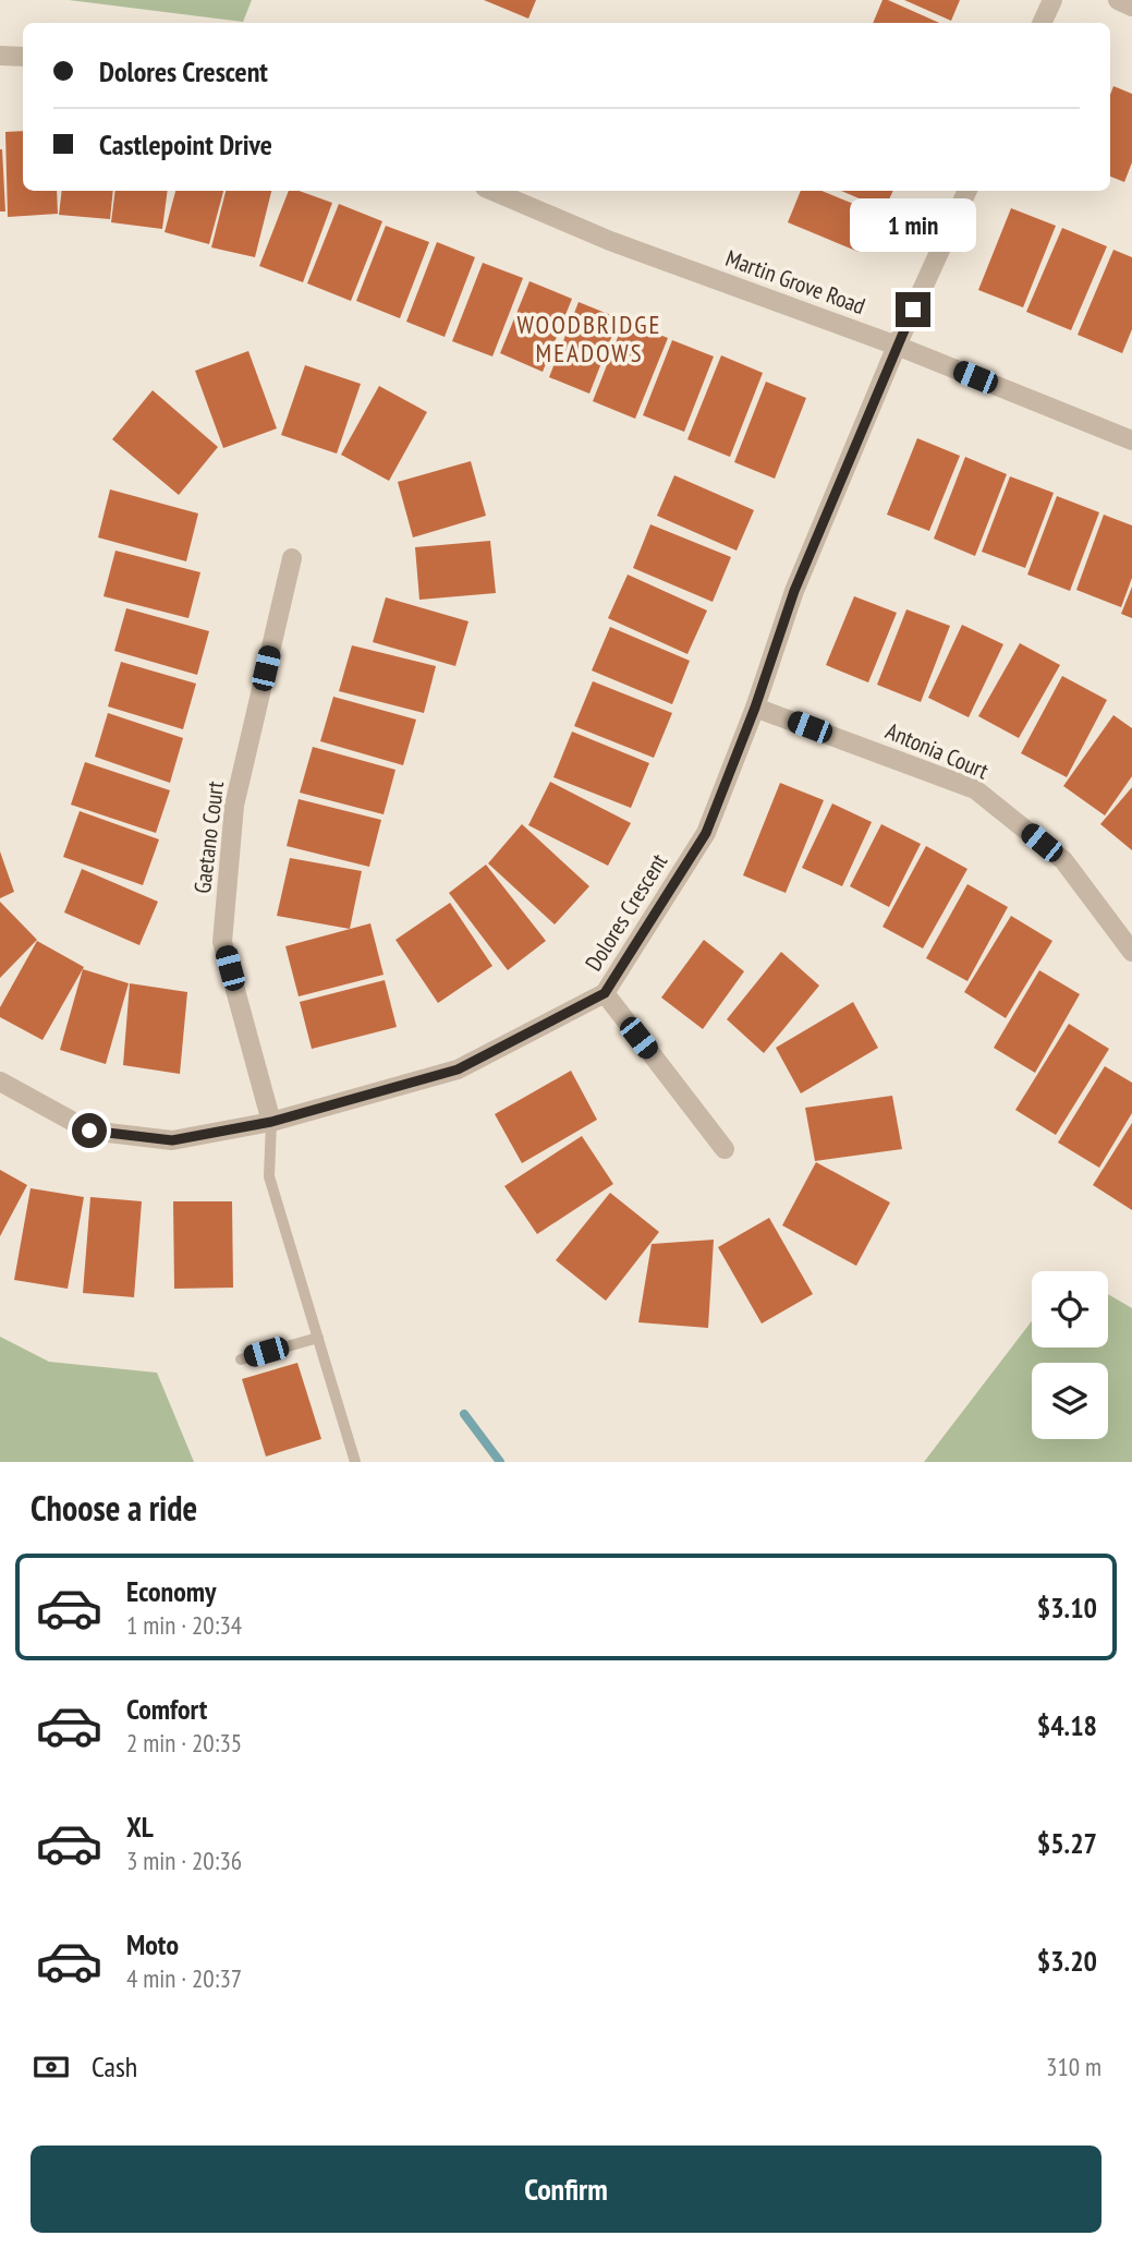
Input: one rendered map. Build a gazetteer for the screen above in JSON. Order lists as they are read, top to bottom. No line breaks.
{"streets":{"street":["Martin Grove Road","Antonia Court","Gaetano Court","Dolores Crescent"]},"crossings":[["Martin Grove Road","Dolores Crescent"],["Antonia Court","Dolores Crescent"],["Gaetano Court","Dolores Crescent"]],"districts":["WOODBRIDGE MEADOWS"],"page":{"banner":["Dolores Crescent","Castlepoint Drive"],"bubble":"1 min","heading":"Choose a ride","list":[{"name":"Economy","note":"1 min · 20:34","value":"$3.10"},{"name":"Comfort","note":"2 min · 20:35","value":"$4.18"},{"name":"XL","note":"3 min · 20:36","value":"$5.27"},{"name":"Moto","note":"4 min · 20:37","value":"$3.20"}],"pay":["Cash","310 m"],"buttons":"Confirm"}}
